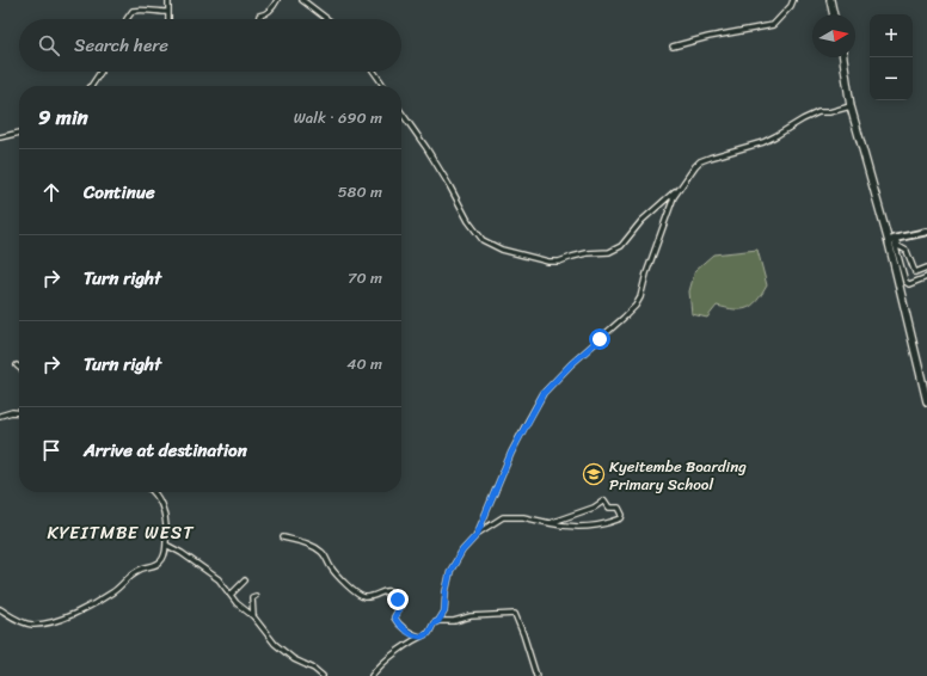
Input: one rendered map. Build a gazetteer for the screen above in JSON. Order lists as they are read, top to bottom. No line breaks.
{"districts":["KYEITMBE WEST"],"places":{"school or university":["Kyeitembe Boarding Primary School"]},"north":"right","page":{"map_buttons":["+","−"],"search":"Search here","heading":["9 min","Walk · 690 m"],"list":[["Continue","580 m"],["Turn right","70 m"],["Turn right","40 m"],"Arrive at destination"]}}
